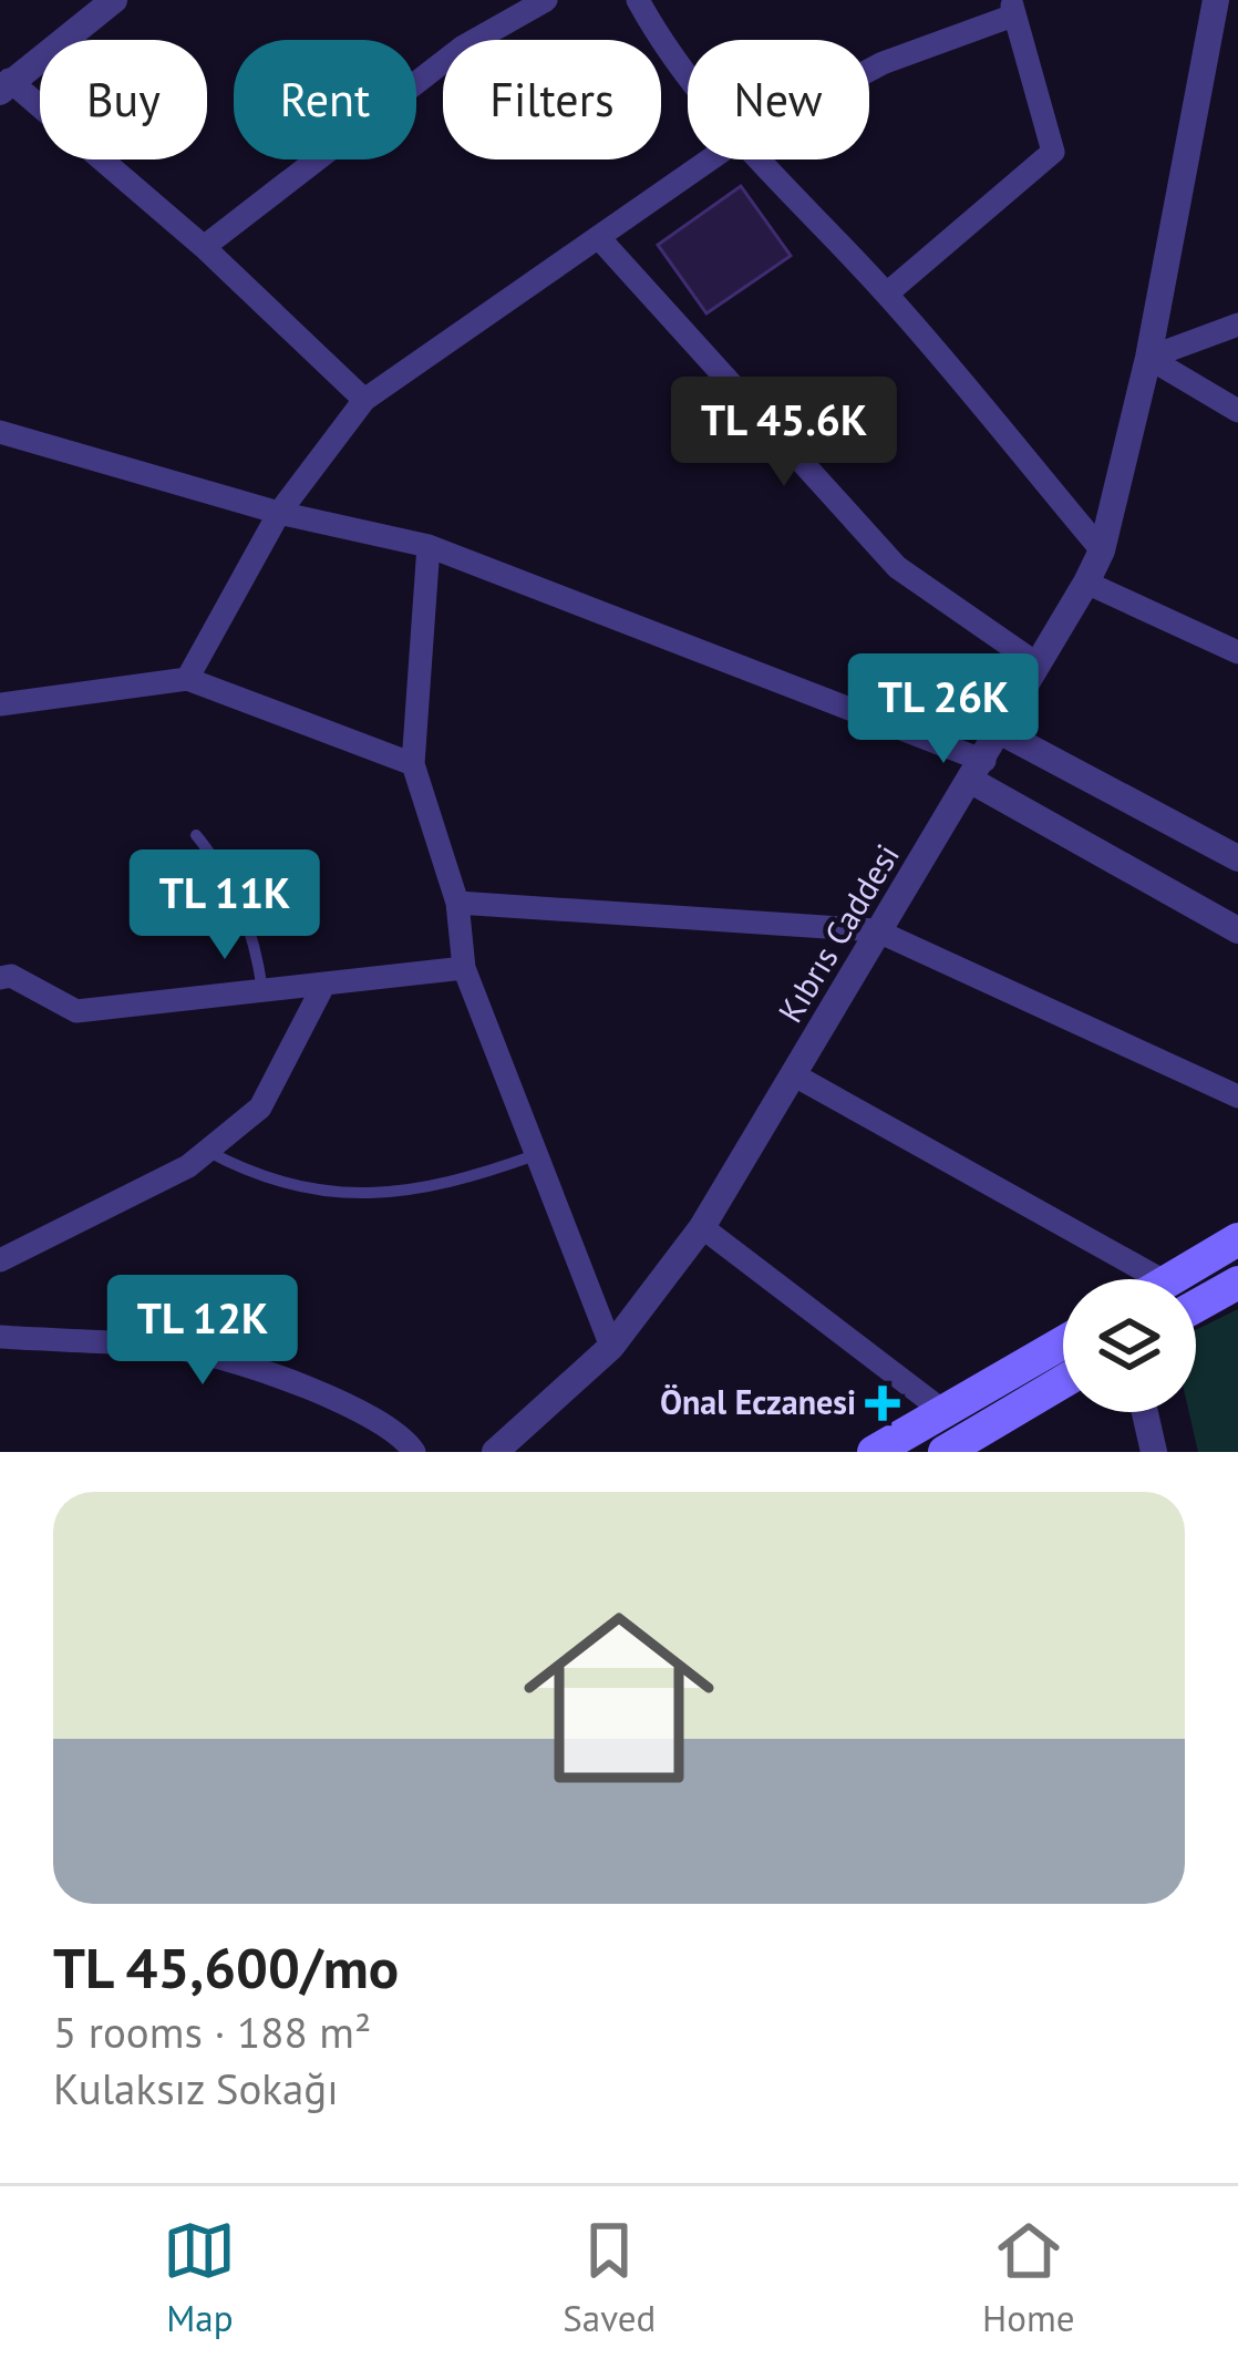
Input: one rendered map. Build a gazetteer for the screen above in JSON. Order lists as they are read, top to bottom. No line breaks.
{"streets":{"street":["Kıbrıs Caddesi"]},"places":{"health":["Önal Eczanesi"]},"page":{"chip":["Buy","Rent","Filters","New"],"price":["TL 45.6K","TL 26K","TL 11K","TL 12K"],"list":[{"name":"TL 45,600/mo","note":"5 rooms · 188 m² · Kulaksız Sokağı"}],"tabs":["Map","Saved","Home"]}}
